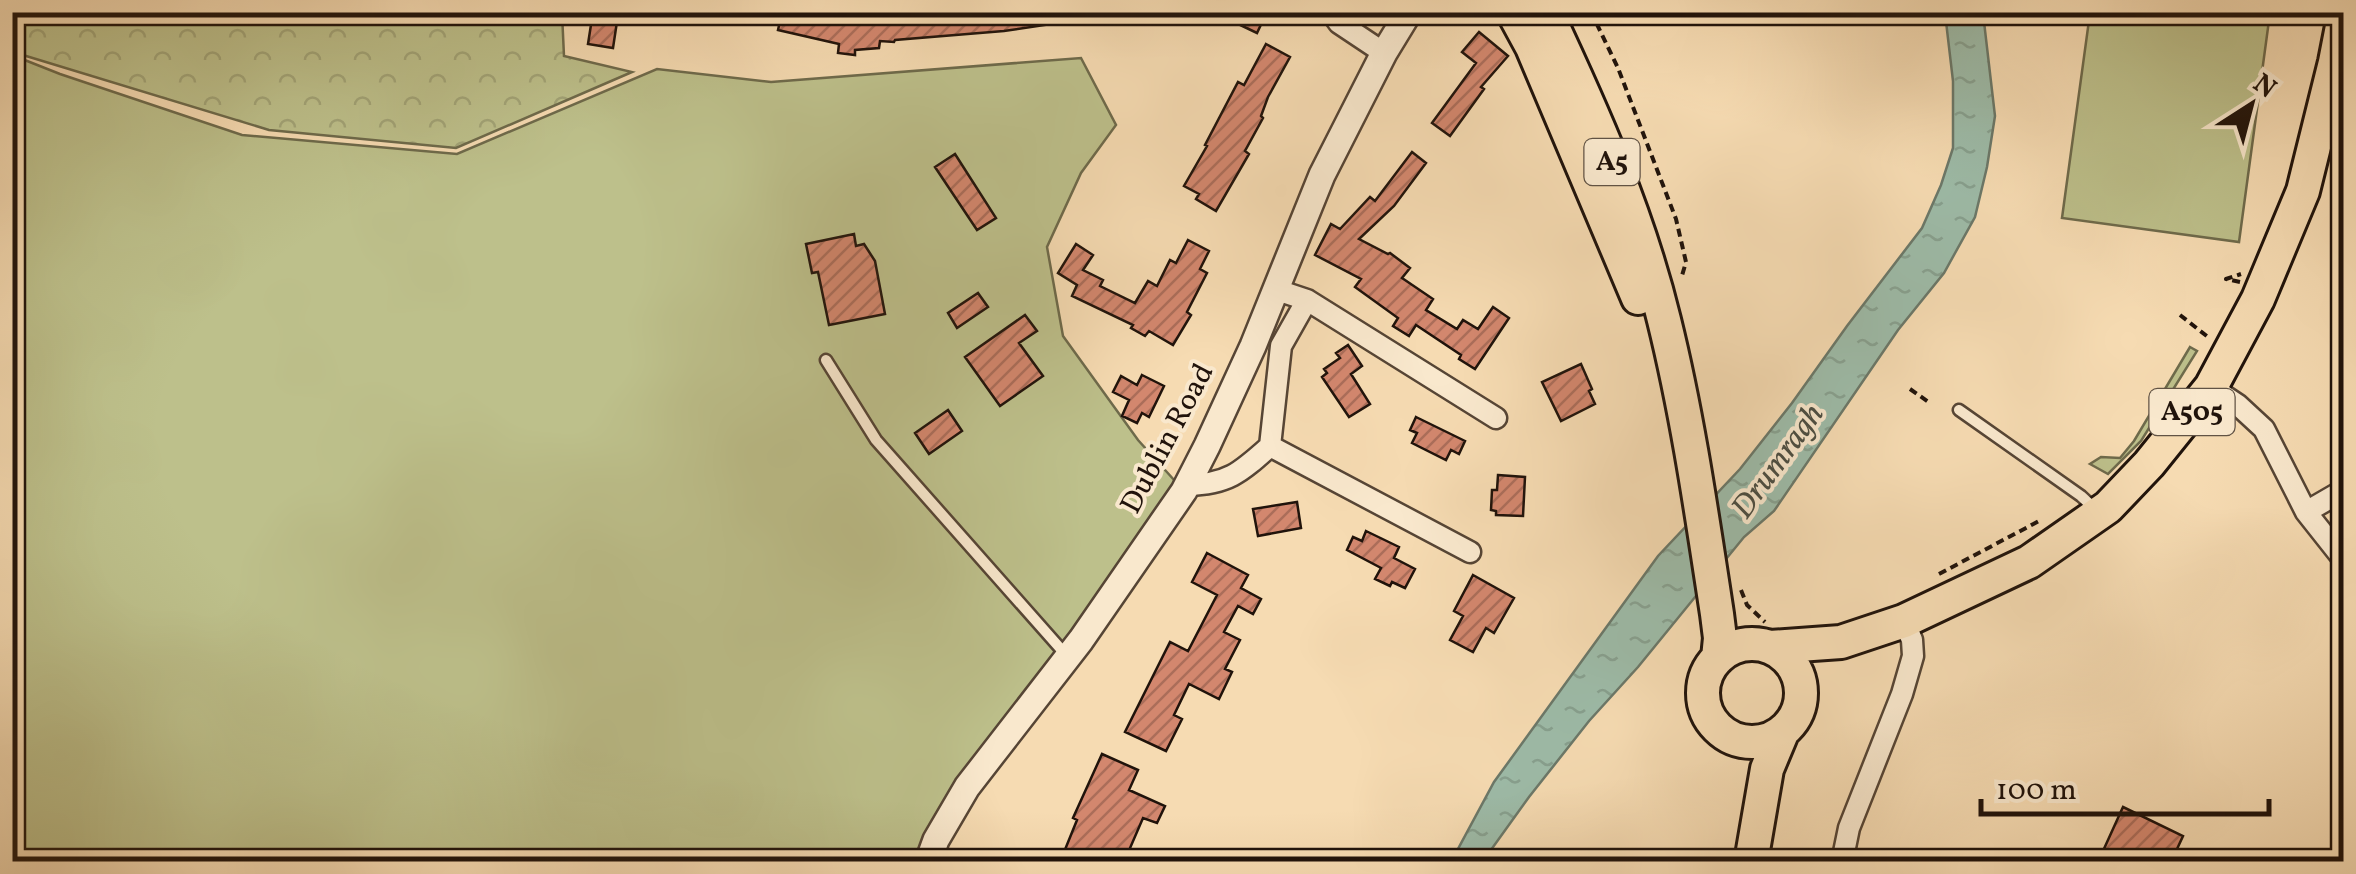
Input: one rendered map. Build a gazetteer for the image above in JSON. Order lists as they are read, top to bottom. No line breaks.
{"streets":{"highway":["A505"],"street":["Dublin Road"]},"water":["Drumragh"],"scale_bar":"100 m","north":"top right"}
